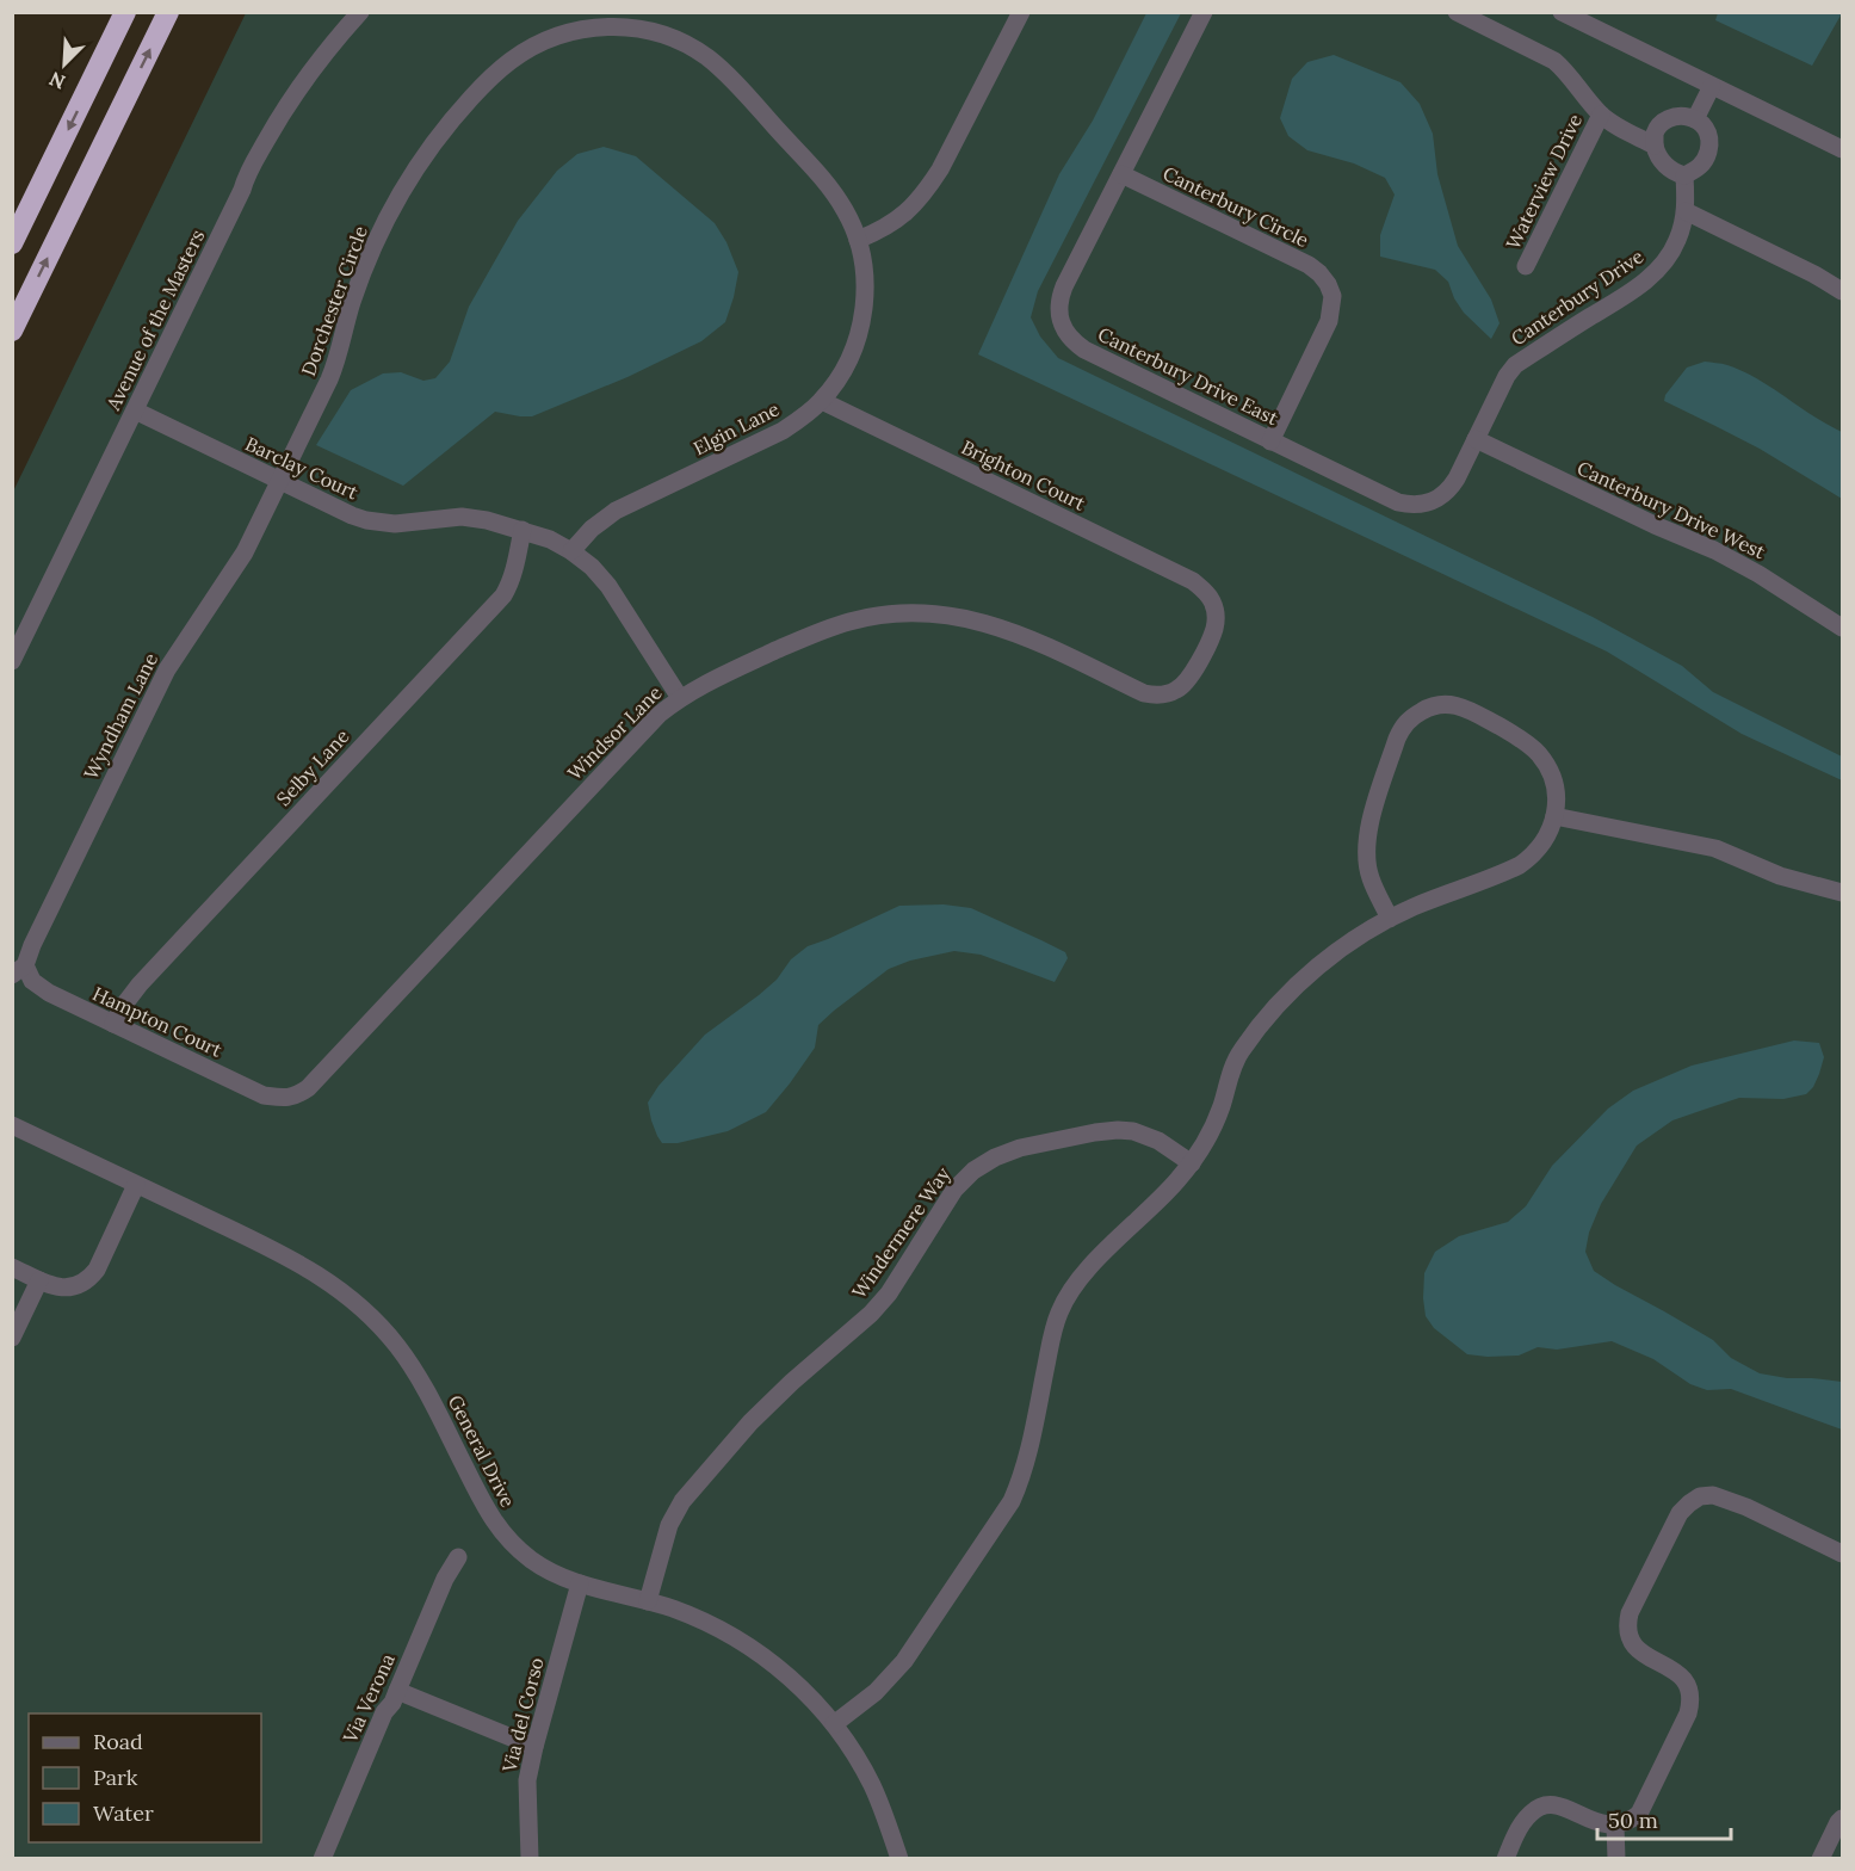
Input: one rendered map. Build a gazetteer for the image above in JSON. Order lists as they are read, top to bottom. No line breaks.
{"streets":{"street":["Waterview Drive","Canterbury Circle","Canterbury Drive","Dorchester Circle","Avenue of the Masters","Canterbury Drive East","Elgin Lane","Barclay Court","Brighton Court","Canterbury Drive West","Wyndham Lane","Windsor Lane","Selby Lane","Hampton Court","Windermere Way","General Drive","Via Verona","Via del Corso"]},"crossings":[["Canterbury Circle","Canterbury Drive East"],["Canterbury Drive","Canterbury Drive East"],["Canterbury Drive","Canterbury Drive West"],["Dorchester Circle","Elgin Lane"],["Dorchester Circle","Barclay Court"],["Dorchester Circle","Wyndham Lane"],["Avenue of the Masters","Barclay Court"],["Canterbury Drive East","Canterbury Drive West"],["Elgin Lane","Barclay Court"],["Elgin Lane","Brighton Court"],["Barclay Court","Wyndham Lane"],["Barclay Court","Windsor Lane"],["Barclay Court","Selby Lane"],["Brighton Court","Windsor Lane"],["Wyndham Lane","Hampton Court"],["Windsor Lane","Hampton Court"],["Selby Lane","Hampton Court"],["Windermere Way","General Drive"],["General Drive","Via del Corso"]],"legend":["Road","Park","Water"],"scale_bar":"50 m","north":"bottom left"}
